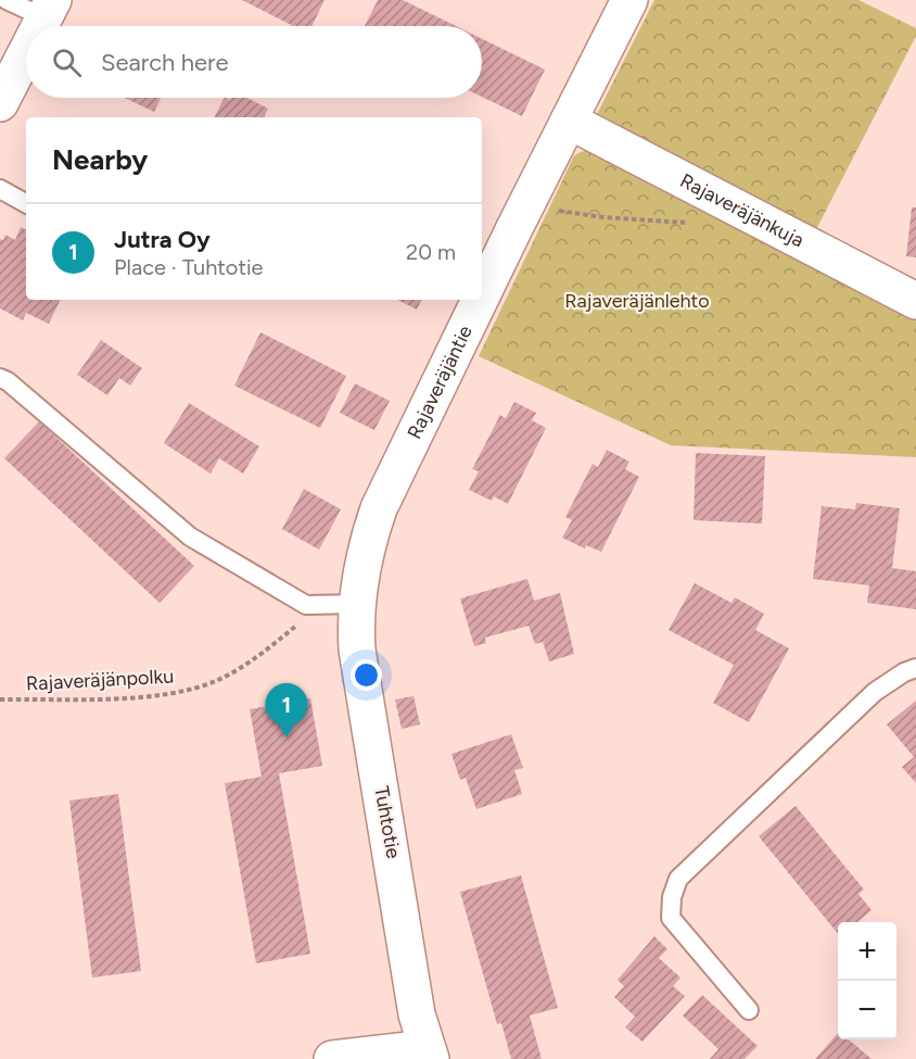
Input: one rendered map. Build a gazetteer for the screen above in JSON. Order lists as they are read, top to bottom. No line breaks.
{"streets":{"street":["Rajaveräjänkuja","Rajaveräjäntie","Tuhtotie"],"path":["Rajaveräjänpolku"]},"crossings":[["Rajaveräjänkuja","Rajaveräjäntie"],["Rajaveräjäntie","Rajaveräjänpolku"],["Rajaveräjäntie","Tuhtotie"],["Rajaveräjänpolku","Tuhtotie"]],"parks":["Rajaveräjänlehto"],"page":{"search":"Search here","heading":"Nearby","list":[{"mark":"1","name":"Jutra Oy","note":"Place · Tuhtotie","value":"20 m"}],"pins":"1","map_buttons":["+","−"]}}
